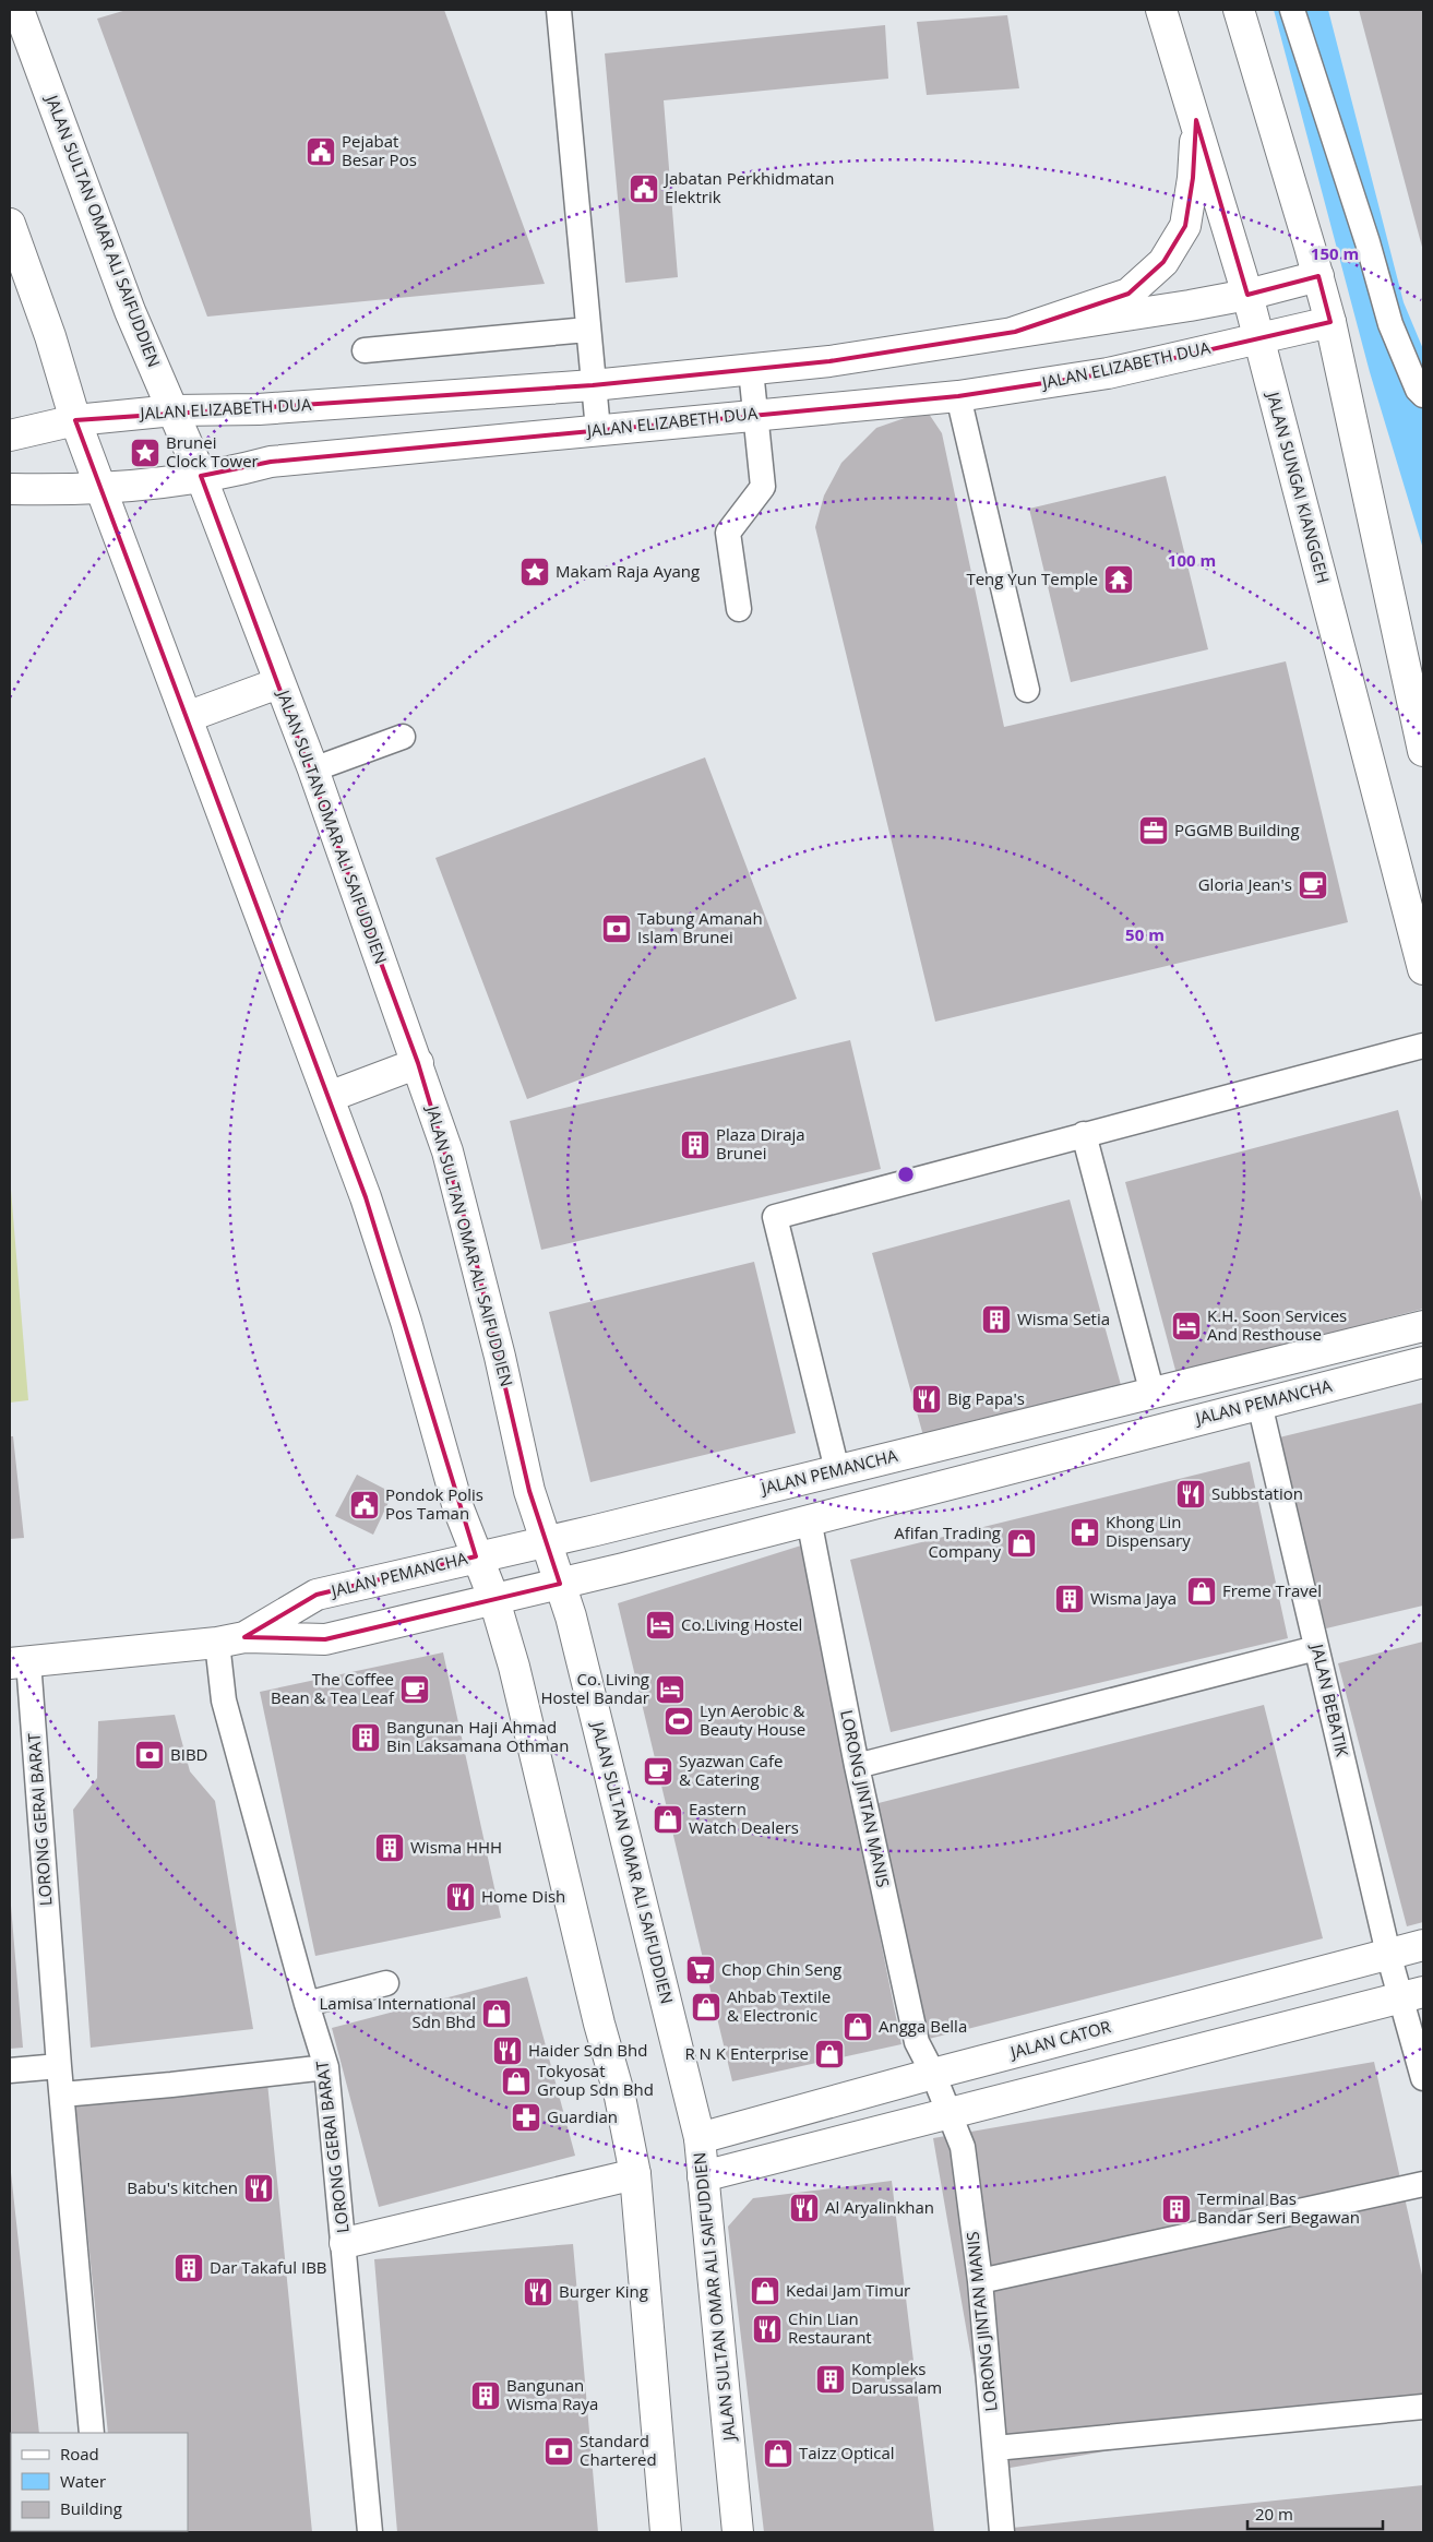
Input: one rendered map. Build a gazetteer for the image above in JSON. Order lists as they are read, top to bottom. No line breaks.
{"streets":{"main road":["JALAN SULTAN OMAR ALI SAIFUDDIEN","JALAN ELIZABETH DUA","JALAN SUNGAI KIANGGEH","JALAN PEMANCHA","JALAN CATOR"],"lane":["JALAN BEBATIK","LORONG JINTAN MANIS","LORONG GERAI BARAT"]},"crossings":[["JALAN SULTAN OMAR ALI SAIFUDDIEN","JALAN ELIZABETH DUA"],["JALAN SULTAN OMAR ALI SAIFUDDIEN","JALAN PEMANCHA"],["JALAN SULTAN OMAR ALI SAIFUDDIEN","JALAN CATOR"],["JALAN ELIZABETH DUA","JALAN SUNGAI KIANGGEH"],["JALAN PEMANCHA","JALAN BEBATIK"],["JALAN PEMANCHA","LORONG JINTAN MANIS"],["JALAN PEMANCHA","LORONG GERAI BARAT"],["JALAN BEBATIK","JALAN CATOR"],["LORONG JINTAN MANIS","JALAN CATOR"]],"places":{"public building":["Pejabat Besar Pos","Jabatan Perkhidmatan Elektrik","Pondok Polis Pos Taman"],"place":["Brunei Clock Tower","Makam Raja Ayang"],"temple":["Teng Yun Temple"],"office":["PGGMB Building"],"cafe":["Gloria Jean's","The Coffee Bean & Tea Leaf","Syazwan Cafe & Catering"],"bank":["Tabung Amanah Islam Brunei","BIBD","Standard Chartered"],"building":["Plaza Diraja Brunei","Wisma Setia","Wisma Jaya","Bangunan Haji Ahmad Bin Laksamana Othman","Wisma HHH","Terminal Bas Bandar Seri Begawan","Dar Takaful IBB","Kompleks Darussalam","Bangunan Wisma Raya"],"hotel":["K.H. Soon Services And Resthouse","Co.Living Hostel","Co. Living Hostel Bandar"],"restaurant":["Big Papa's","Subbstation","Home Dish","Haider Sdn Bhd","Babu's kitchen","Al Aryalinkhan","Burger King","Chin Lian Restaurant"],"pharmacy":["Khong Lin Dispensary","Guardian"],"shop":["Afifan Trading Company","Freme Travel","Eastern Watch Dealers","Ahbab Textile & Electronic","Lamisa International Sdn Bhd","Angga Bella","R N K Enterprise","Tokyosat Group Sdn Bhd","Kedai Jam Timur","Taizz Optical"],"sports":["Lyn Aerobic & Beauty House"],"supermarket":["Chop Chin Seng"]},"legend":["Road","Water","Building"],"scale_bar":"20 m","rings":["150 m","100 m","50 m"]}
